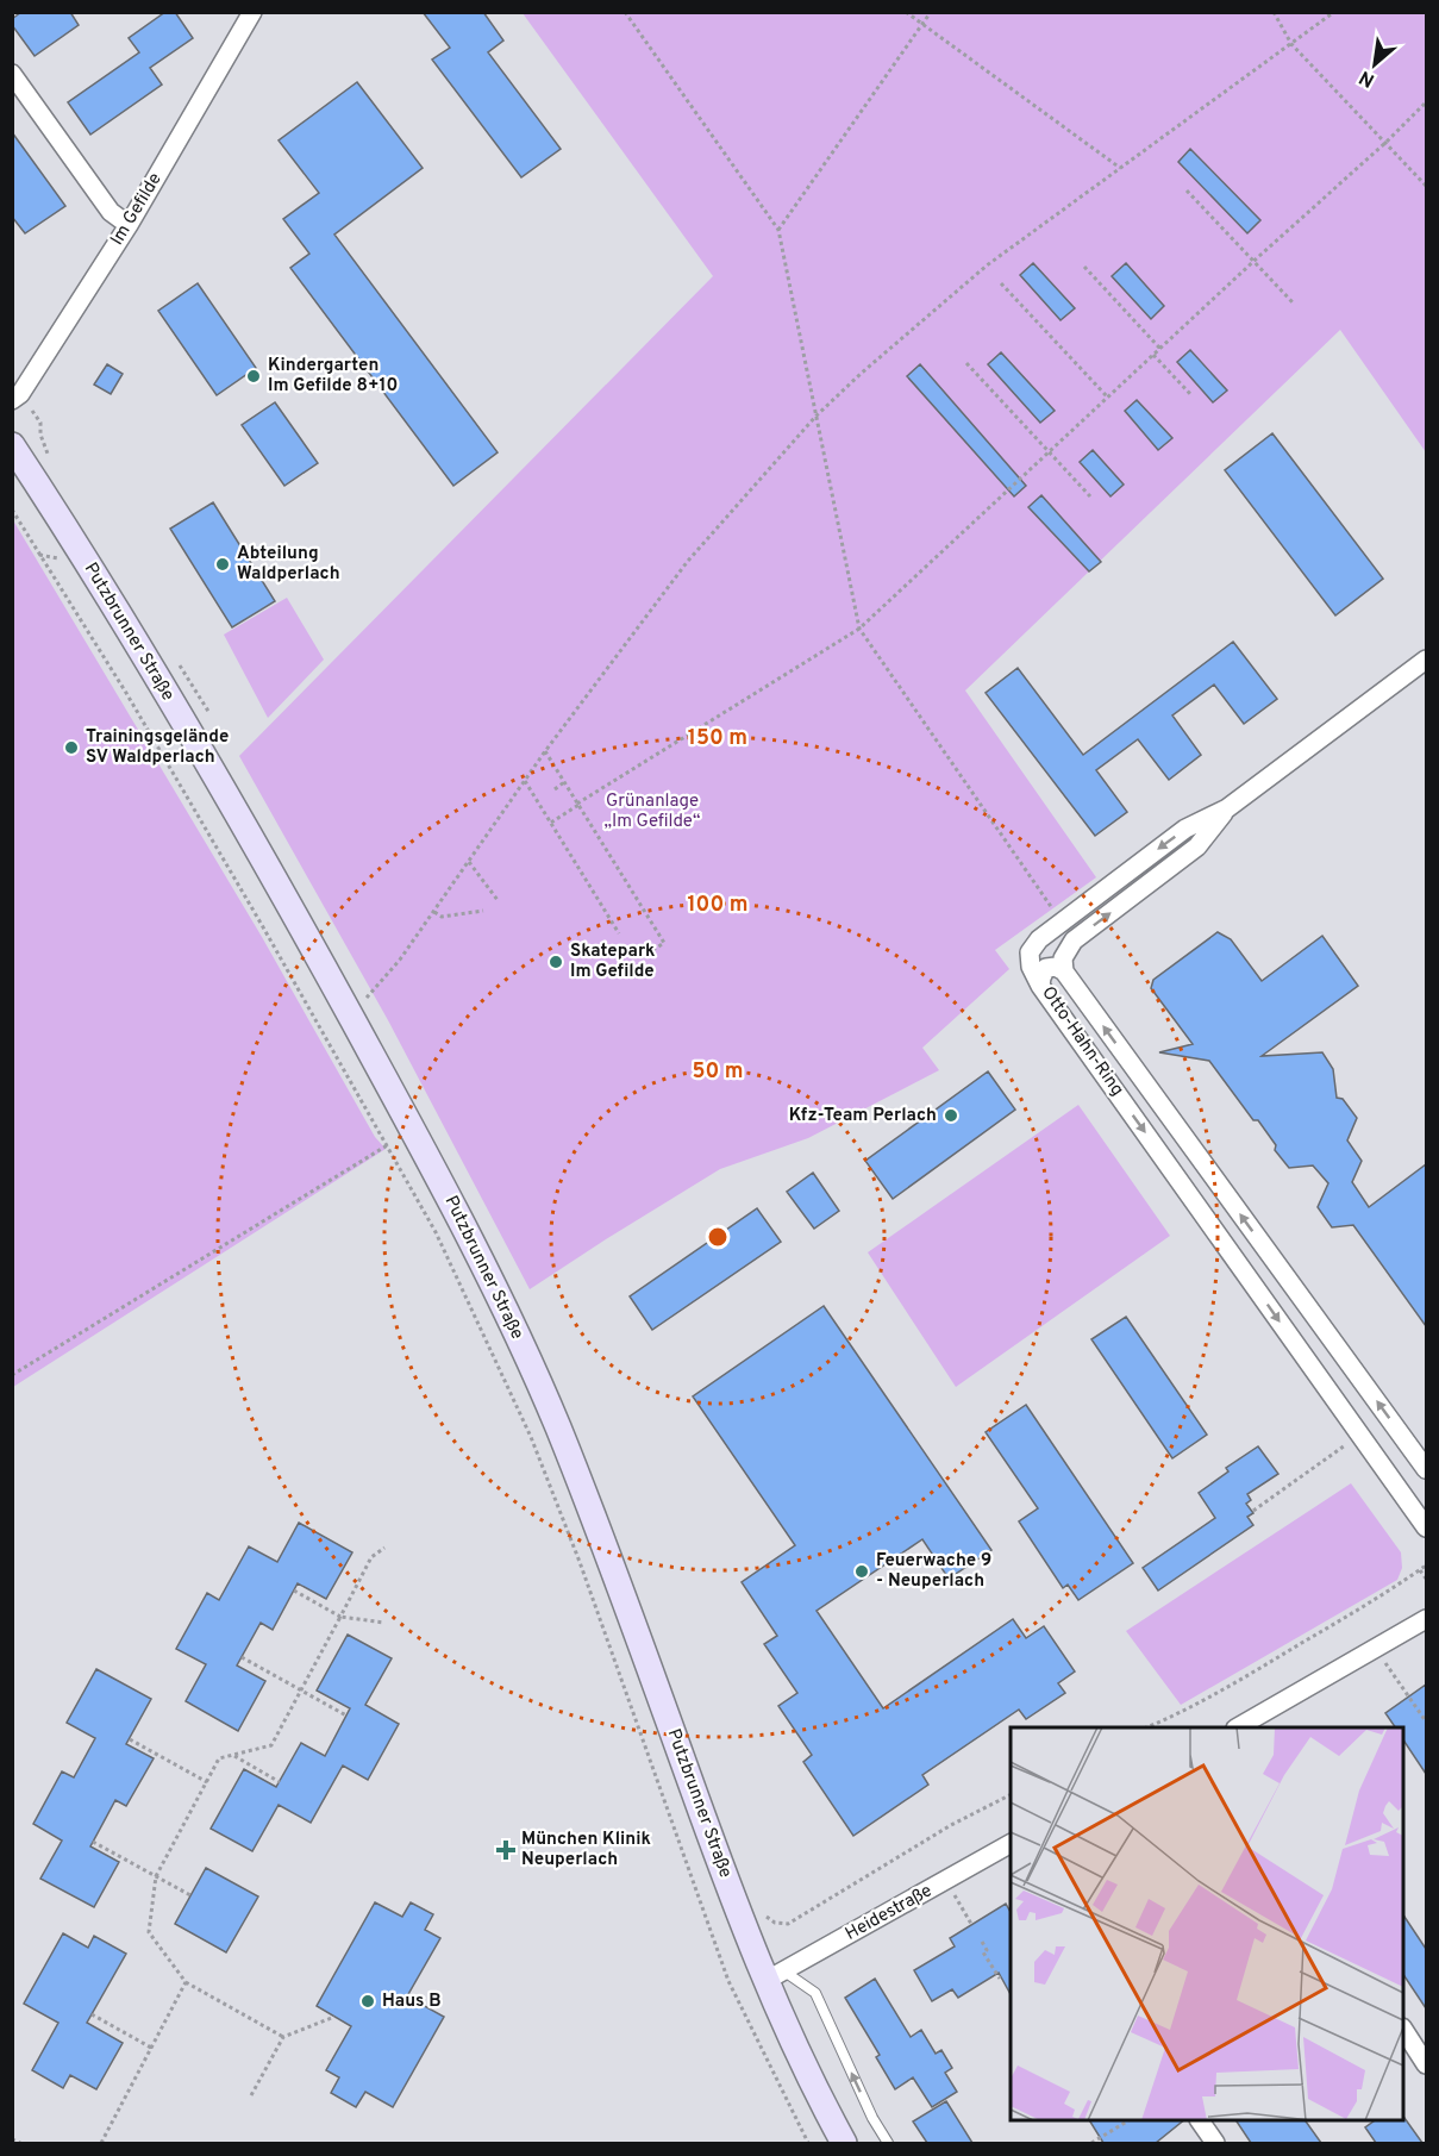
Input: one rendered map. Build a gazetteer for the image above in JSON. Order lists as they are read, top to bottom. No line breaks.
{"streets":{"main road":["Putzbrunner Straße"],"street":["Im Gefilde","Otto-Hahn-Ring","Heidestraße"]},"crossings":[["Putzbrunner Straße","Heidestraße"]],"parks":["Grünanlage „Im Gefilde“"],"places":{"other":["Kindergarten Im Gefilde 8+10","Abteilung Waldperlach","Trainingsgelände SV Waldperlach","Skatepark Im Gefilde","Kfz-Team Perlach","Feuerwache 9 - Neuperlach","Haus B"],"health":["München Klinik Neuperlach"]},"north":"bottom left","rings":["150 m","100 m","50 m"]}
